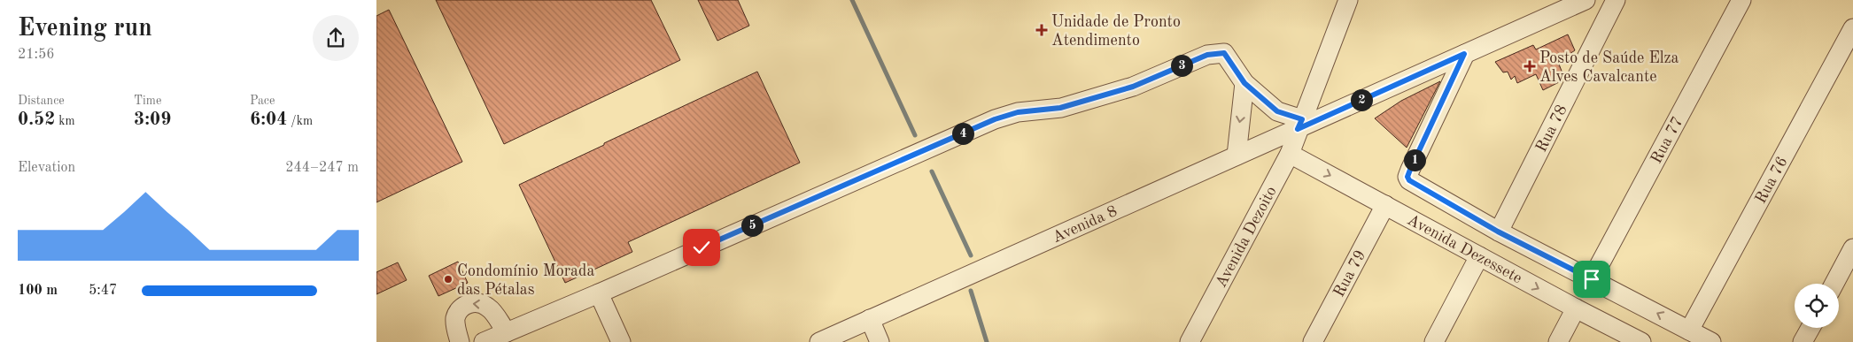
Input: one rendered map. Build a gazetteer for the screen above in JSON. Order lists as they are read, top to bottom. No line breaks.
{"streets":{"street":["Rua 78","Rua 77","Rua 76","Avenida 8","Avenida Dezoito","Avenida Dezessete","Rua 79"]},"crossings":[["Rua 78","Avenida Dezessete"],["Rua 77","Avenida Dezessete"],["Rua 76","Avenida Dezessete"],["Avenida 8","Avenida Dezoito"],["Avenida 8","Avenida Dezessete"],["Avenida Dezoito","Avenida Dezessete"],["Avenida Dezessete","Rua 79"]],"places":{"health":["Unidade de Pronto Atendimento","Posto de Saúde Elza Alves Cavalcante"],"other":["Condomínio Morada das Pétalas"]},"page":{"heading":["Evening run","21:56"],"pins":["3","2","4","1","5"],"stats":[["Distance","0.52 km"],["Time","3:09"],["Pace","6:04 /km"]],"chart":["Elevation","244–247 m"],"list":[{"name":"100 m","note":"5:47"}]}}
